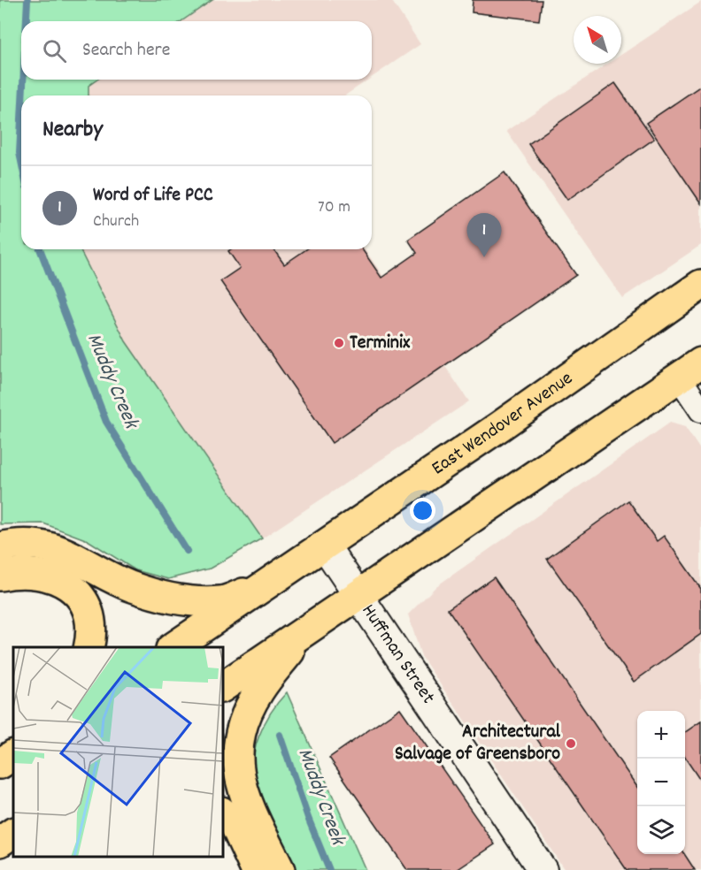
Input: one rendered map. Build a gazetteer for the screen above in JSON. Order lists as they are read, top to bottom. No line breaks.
{"streets":{"highway":["East Wendover Avenue"],"street":["Huffman Street"]},"crossings":[["East Wendover Avenue","Huffman Street"]],"water":["Muddy Creek"],"places":["Terminix","Architectural Salvage of Greensboro"],"north":"top left","page":{"search":"Search here","heading":"Nearby","list":[{"mark":"1","name":"Word of Life PCC","note":"Church","value":"70 m"}],"pins":"1","map_buttons":["+","−"]}}
